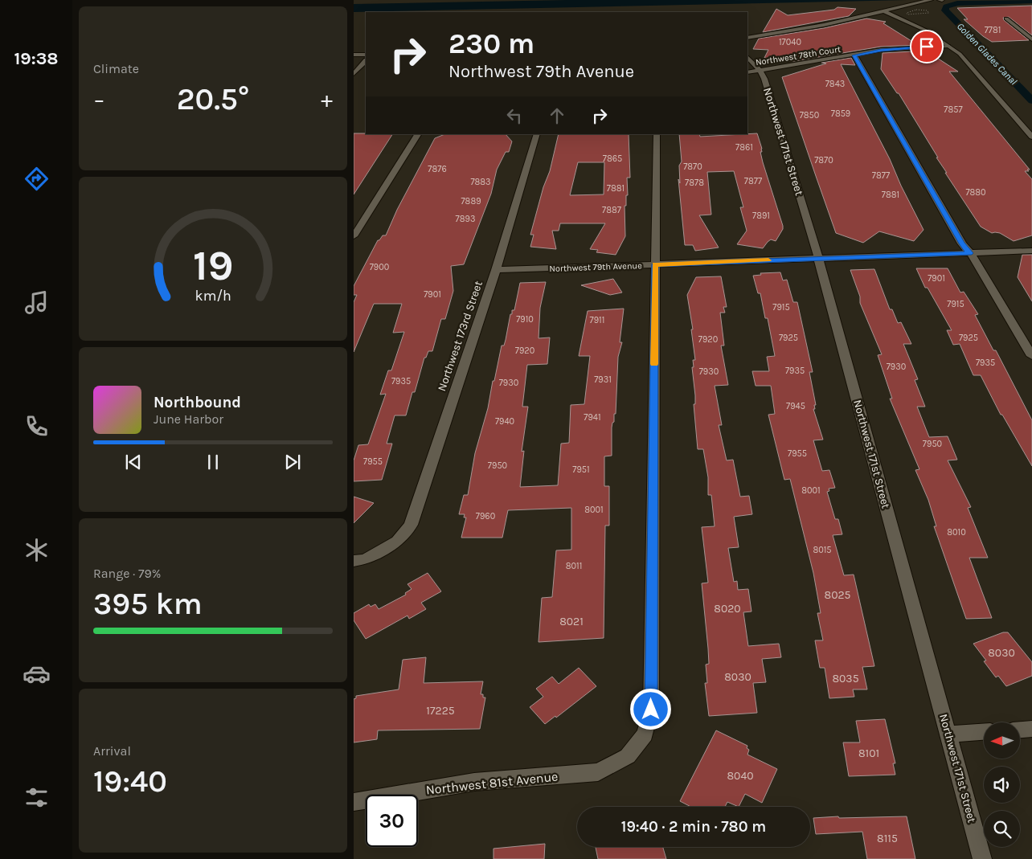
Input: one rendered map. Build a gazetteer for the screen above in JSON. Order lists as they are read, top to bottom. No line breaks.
{"streets":{"street":["Northwest 78th Court","Northwest 171st Street","Northwest 79th Avenue","Northwest 173rd Street","Northwest 81st Avenue"]},"crossings":[["Northwest 78th Court","Northwest 171st Street"],["Northwest 171st Street","Northwest 79th Avenue"],["Northwest 79th Avenue","Northwest 173rd Street"],["Northwest 79th Avenue","Northwest 81st Avenue"]],"water":["Golden Glades Canal"],"house_numbers":["7781","17040","7843","7857","7859","7850","7861","7865","7870","7870","7876","7877","7877","7883","7878","7881","7880","7881","7889","7887","7891","7893","7900","7901","7901","7915","7915","7910","7911","7925","7925","7920","7920","7935","7930","7935","7930","7931","7935","7930","7945","7941","7940","7950","7955","7955","7950","7951","8001","8001","7960","8010","8015","8011","8025","8020","8021","8030","8030","8035","17225","8101","8040","8115"],"north":"left","page":{"tabs":"19:38","tile":["Climate",["Range · 79%","395 km"],["Arrival","19:40"]],"turn":["230 m","Northwest 79th Avenue"],"heat":["−","20.5°","+"],"song":["Northbound","June Harbor"],"limit":"30","trip":"19:40 · 2 min · 780 m","gauge":["19","km/h"]}}
